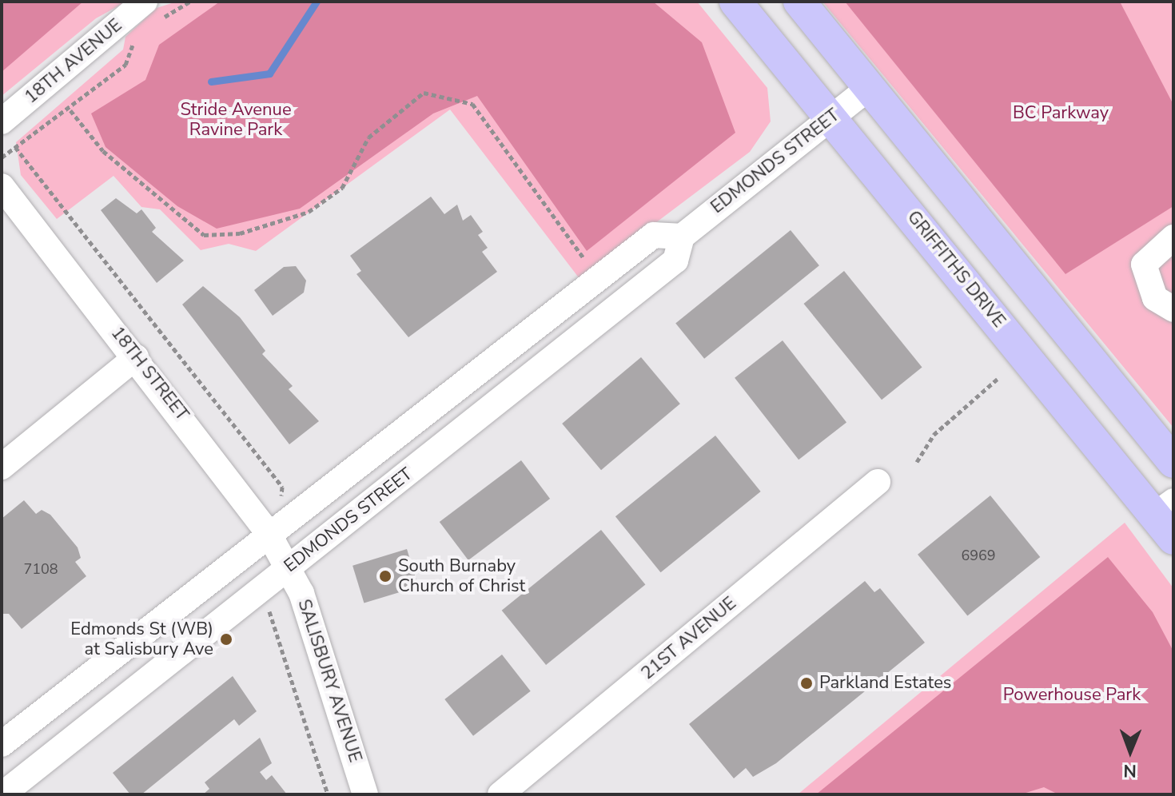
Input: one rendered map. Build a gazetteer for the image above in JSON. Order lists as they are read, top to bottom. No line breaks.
{"streets":{"main road":["GRIFFITHS DRIVE"],"street":["18TH AVENUE","EDMONDS STREET","18TH STREET","21ST AVENUE","SALISBURY AVENUE"]},"crossings":[["EDMONDS STREET","GRIFFITHS DRIVE"],["EDMONDS STREET","18TH STREET"],["EDMONDS STREET","SALISBURY AVENUE"],["18TH STREET","SALISBURY AVENUE"]],"parks":["Stride Avenue Ravine Park","BC Parkway","Powerhouse Park"],"places":["South Burnaby Church of Christ","Edmonds St (WB) at Salisbury Ave","Parkland Estates"],"house_numbers":["6969","7108"],"north":"bottom"}
